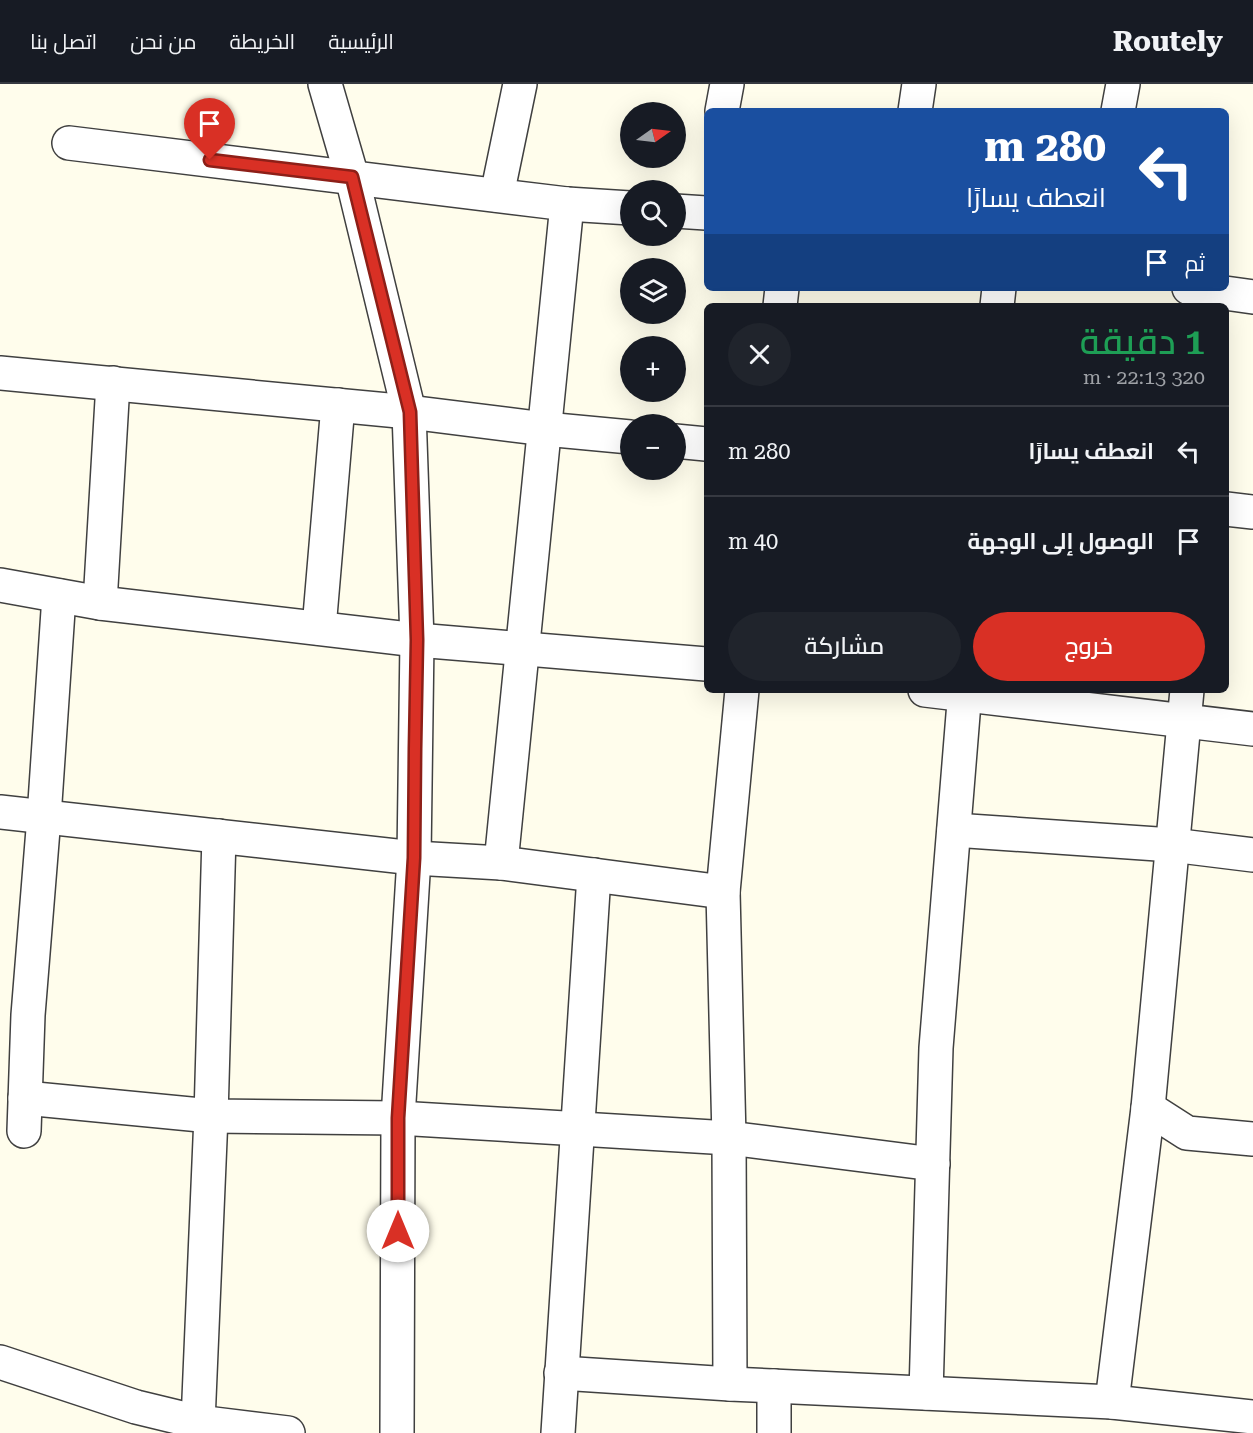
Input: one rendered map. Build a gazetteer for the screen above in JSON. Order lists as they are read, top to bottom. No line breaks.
{"north":"right","page":{"header":"Routely","nav":["الرئيسية","الخريطة","من نحن","اتصل بنا"],"map_buttons":["+","−"],"turn":["280 m","انعطف يسارًا"],"then":"ثم","heading":["1 دقيقة","320 m · 22:13"],"list":[{"name":"انعطف يسارًا","value":"280 m"},{"name":"الوصول إلى الوجهة","value":"40 m"}],"buttons":["خروج","مشاركة"]}}
